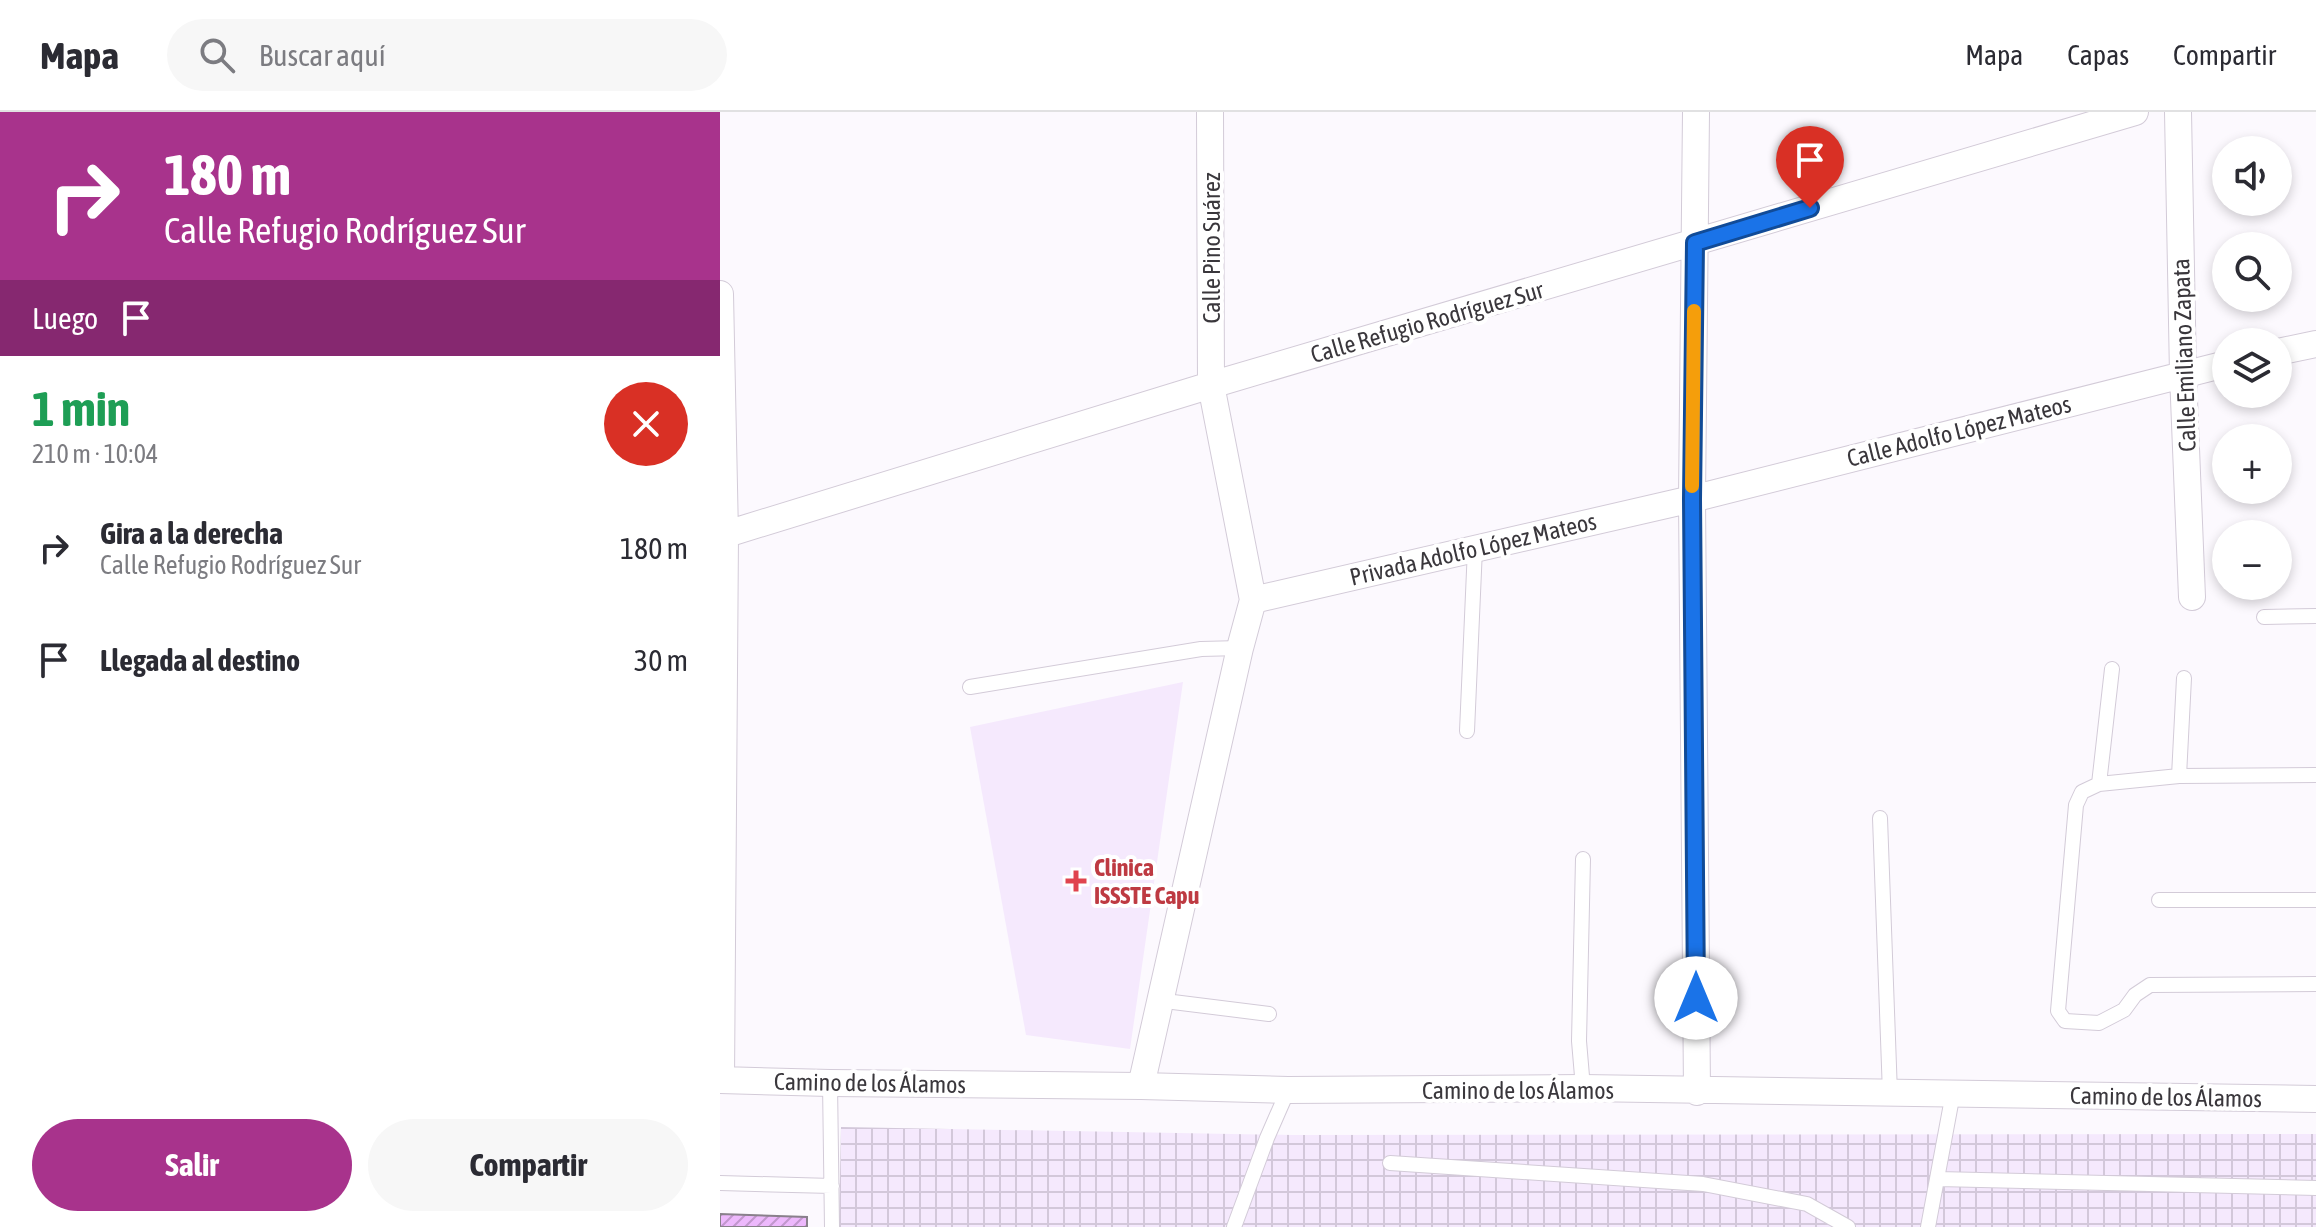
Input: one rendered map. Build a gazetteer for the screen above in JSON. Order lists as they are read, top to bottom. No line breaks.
{"streets":{"street":["Calle Pino Suárez","Calle Refugio Rodríguez Sur","Calle Emiliano Zapata","Calle Adolfo López Mateos","Privada Adolfo López Mateos","Camino de los Álamos"]},"crossings":[["Calle Pino Suárez","Calle Refugio Rodríguez Sur"],["Calle Pino Suárez","Privada Adolfo López Mateos"],["Calle Emiliano Zapata","Calle Adolfo López Mateos"],["Calle Adolfo López Mateos","Privada Adolfo López Mateos"]],"places":{"health":["Clinica ISSSTE Capu"]},"page":{"header":"Mapa","search":"Buscar aquí","nav":["Mapa","Capas","Compartir"],"turn":["180 m","Calle Refugio Rodríguez Sur"],"map_buttons":["+","−"],"then":"Luego","heading":["1 min","210 m · 10:04"],"list":[{"name":"Gira a la derecha","note":"Calle Refugio Rodríguez Sur","value":"180 m"},{"name":"Llegada al destino","value":"30 m"}],"buttons":["Salir","Compartir"]}}
